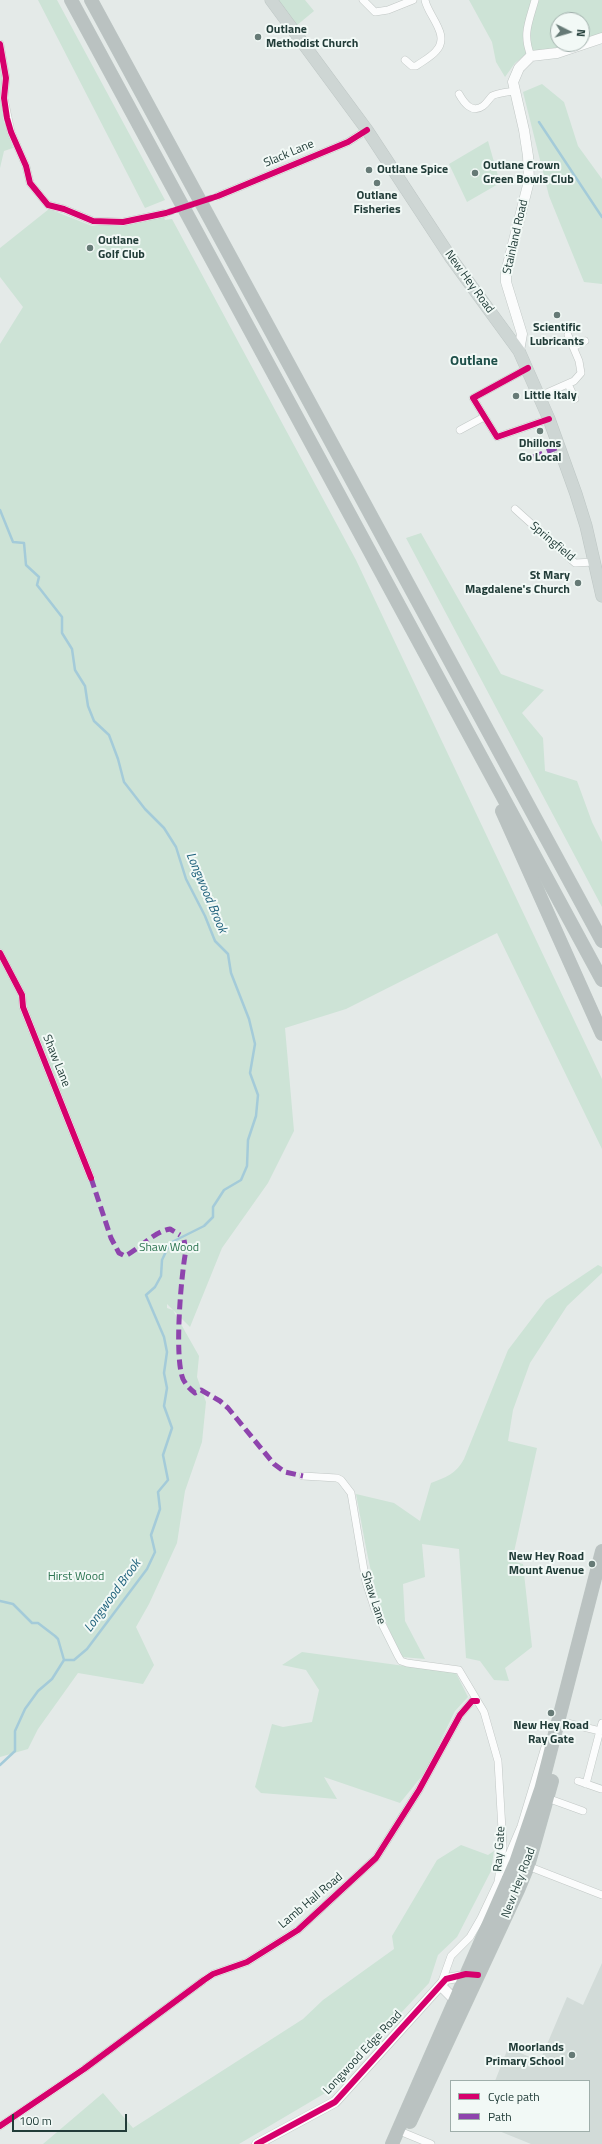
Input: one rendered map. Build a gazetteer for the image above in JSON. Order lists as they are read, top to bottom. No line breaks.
{"streets":{"highway":["New Hey Road"],"main road":["Stainland Road","Longwood Edge Road"],"street":["Slack Lane","Springfield","Shaw Lane","Ray Gate","Lamb Hall Road"]},"crossings":[["Slack Lane","New Hey Road"],["Stainland Road","New Hey Road"],["New Hey Road","Springfield"],["New Hey Road","Ray Gate"],["New Hey Road","Longwood Edge Road"],["Shaw Lane","Ray Gate"],["Shaw Lane","Lamb Hall Road"],["Ray Gate","Lamb Hall Road"],["Ray Gate","Longwood Edge Road"]],"districts":["Outlane"],"water":["Longwood Brook"],"parks":["Shaw Wood","Hirst Wood"],"places":["Outlane Methodist Church","Outlane Spice","Outlane Crown Green Bowls Club","Outlane Fisheries","Outlane Golf Club","Scientific Lubricants","Little Italy","Dhillons Go Local","St Mary Magdalene's Church","New Hey Road Mount Avenue","New Hey Road Ray Gate","Moorlands Primary School"],"legend":["Cycle path","Path"],"scale_bar":"100 m","north":"right"}
